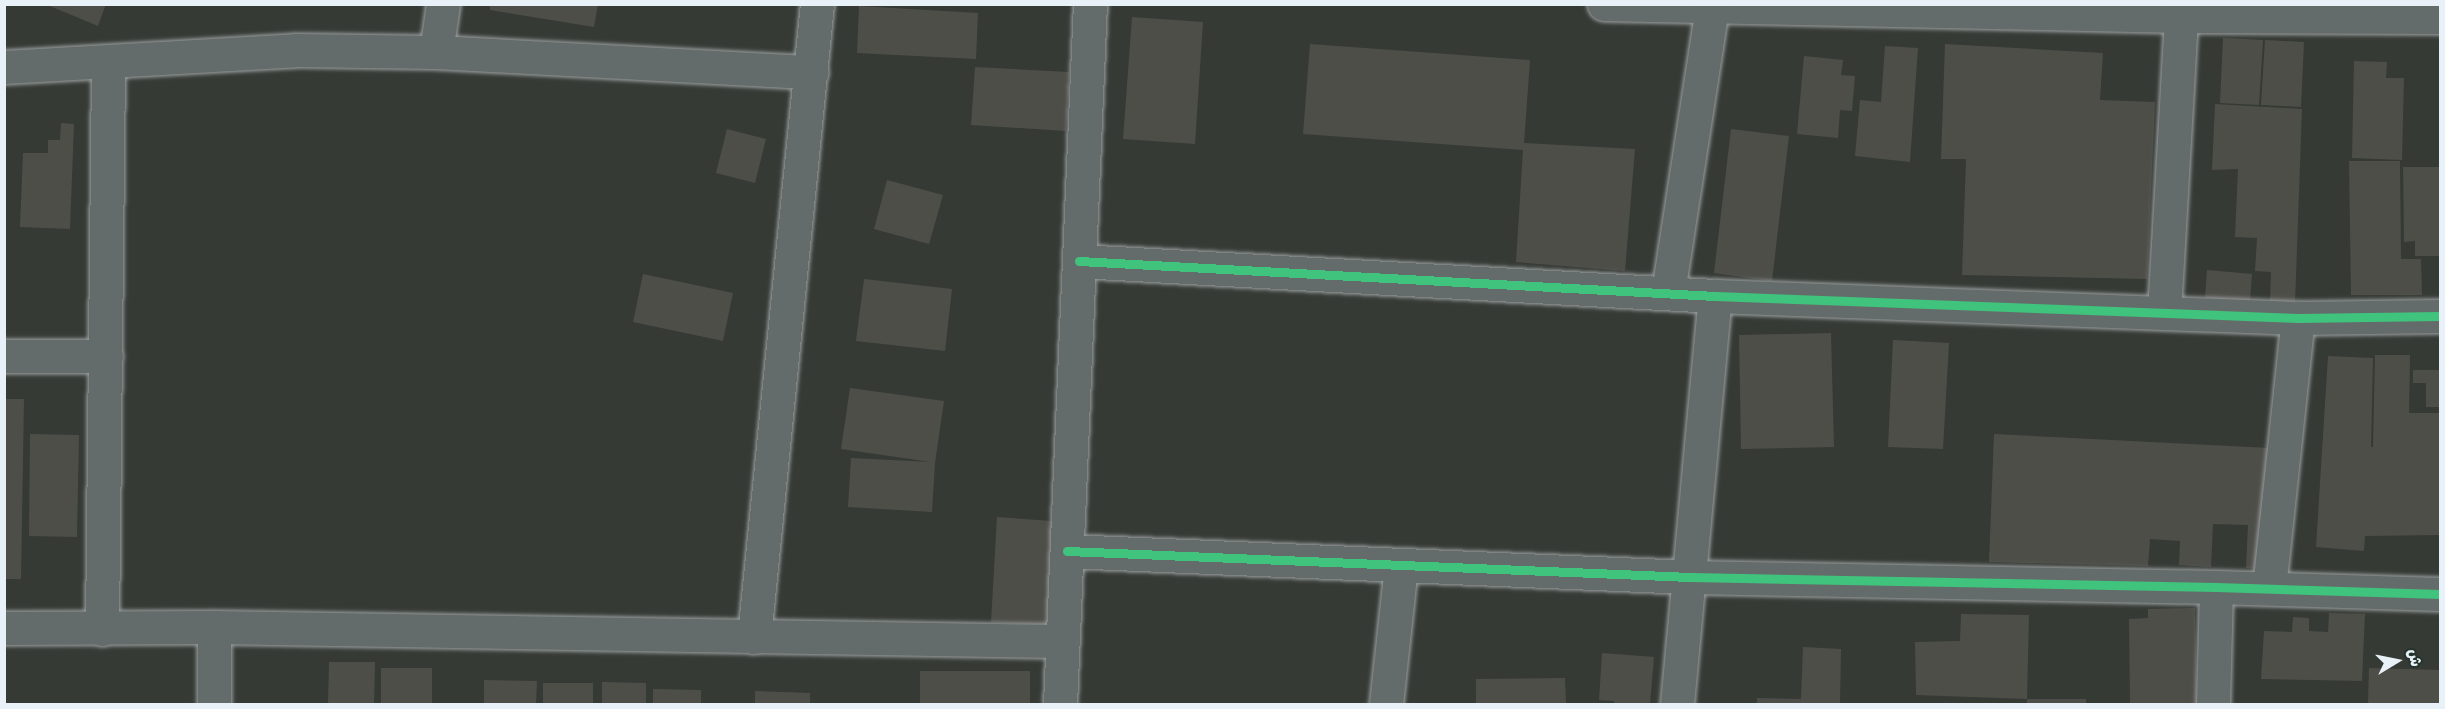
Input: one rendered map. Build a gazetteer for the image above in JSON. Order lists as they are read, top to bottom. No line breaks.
{"north":"right"}
